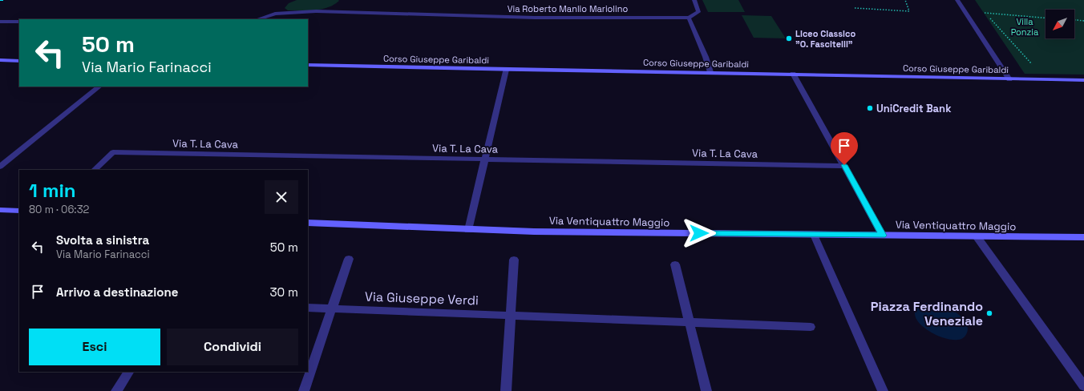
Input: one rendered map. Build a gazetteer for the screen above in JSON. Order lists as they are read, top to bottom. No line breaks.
{"streets":{"main road":["Corso Giuseppe Garibaldi","Via Ventiquattro Maggio"],"street":["Via Roberto Manlio Mariolino","Via T. La Cava","Via Giuseppe Verdi"]},"parks":["Villa Ponzia"],"places":["Liceo Classico \"O. Fascitelli\"","UniCredit Bank","Piazza Ferdinando Veneziale"],"north":"bottom left","page":{"turn":["50 m","Via Mario Farinacci"],"heading":["1 min","80 m · 06:32"],"list":[{"name":"Svolta a sinistra","note":"Via Mario Farinacci","value":"50 m"},{"name":"Arrivo a destinazione","value":"30 m"}],"buttons":["Esci","Condividi"]}}
